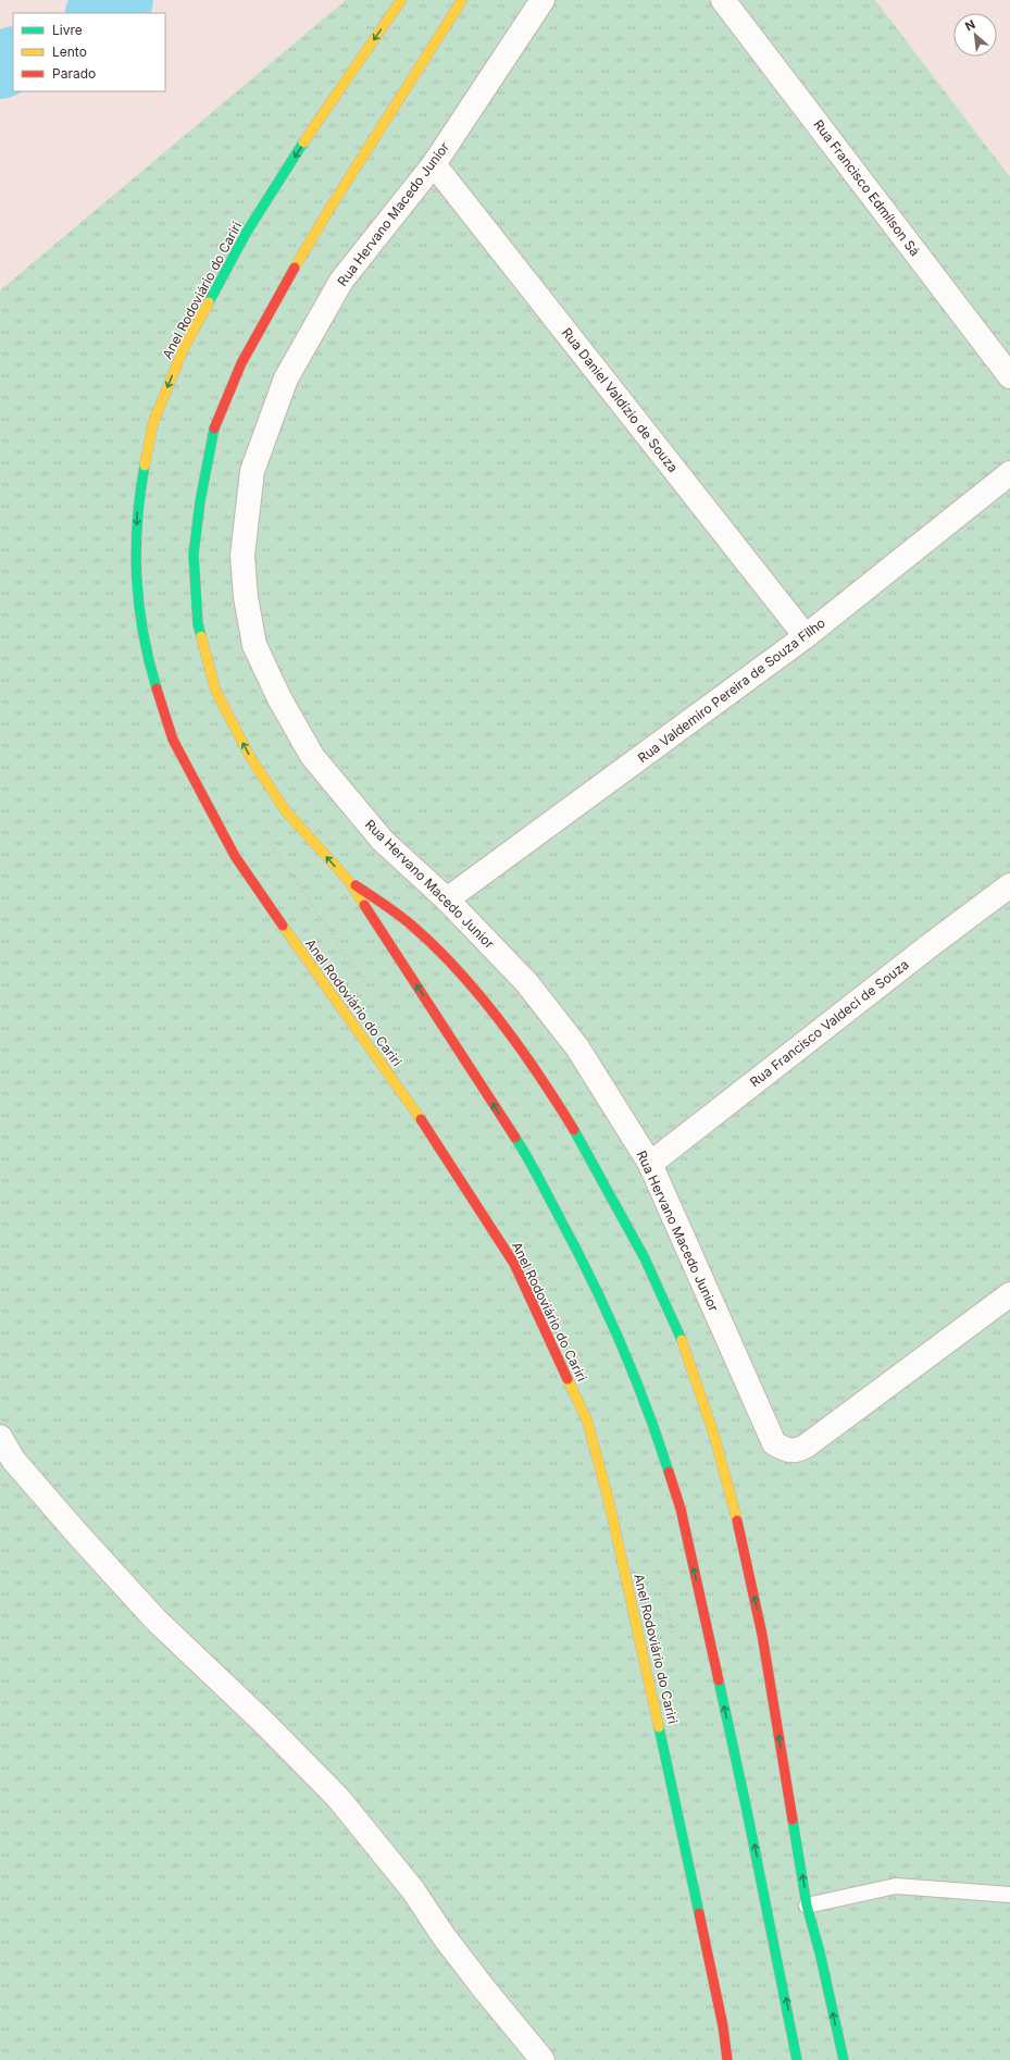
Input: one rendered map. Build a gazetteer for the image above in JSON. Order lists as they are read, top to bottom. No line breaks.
{"streets":{"main road":["Anel Rodoviário do Cariri"],"street":["Rua Francisco Edmílson Sá","Rua Hervano Macedo Junior","Rua Daniel Valdízio de Souza","Rua Valdemiro Pereira de Souza Filho","Rua Francisco Valdeci de Souza"]},"crossings":[["Rua Hervano Macedo Junior","Rua Daniel Valdízio de Souza"],["Rua Hervano Macedo Junior","Rua Valdemiro Pereira de Souza Filho"],["Rua Hervano Macedo Junior","Rua Francisco Valdeci de Souza"],["Rua Daniel Valdízio de Souza","Rua Valdemiro Pereira de Souza Filho"]],"legend":["Livre","Lento","Parado"],"north":"top left"}
